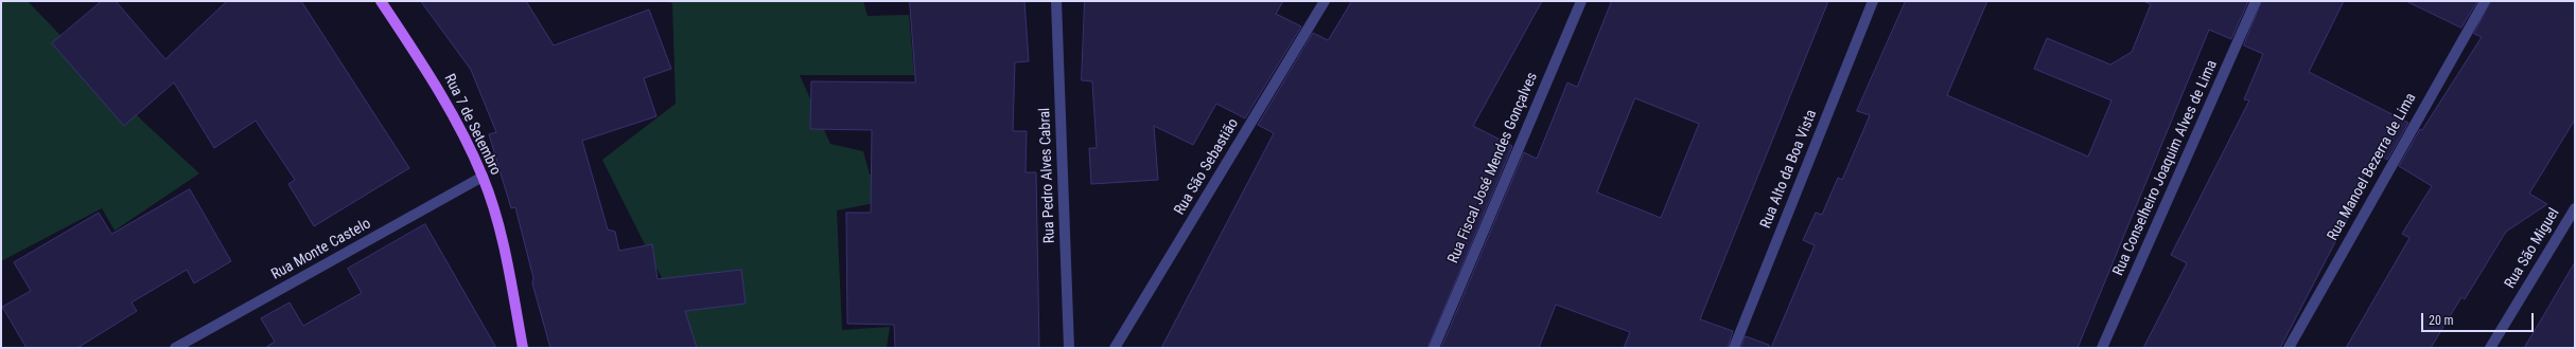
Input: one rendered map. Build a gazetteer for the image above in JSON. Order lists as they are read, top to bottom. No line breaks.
{"streets":{"main road":["Rua 7 de Setembro"],"street":["Rua São Sebastião","Rua Manoel Bezerra de Lima","Rua Fiscal José Mendes Gonçalves","Rua Conselheiro Joaquim Alves de Lima","Rua Alto da Boa Vista","Rua Pedro Alves Cabral","Rua São Miguel","Rua Monte Castelo"]},"crossings":[["Rua 7 de Setembro","Rua Monte Castelo"]],"scale_bar":"20 m"}
